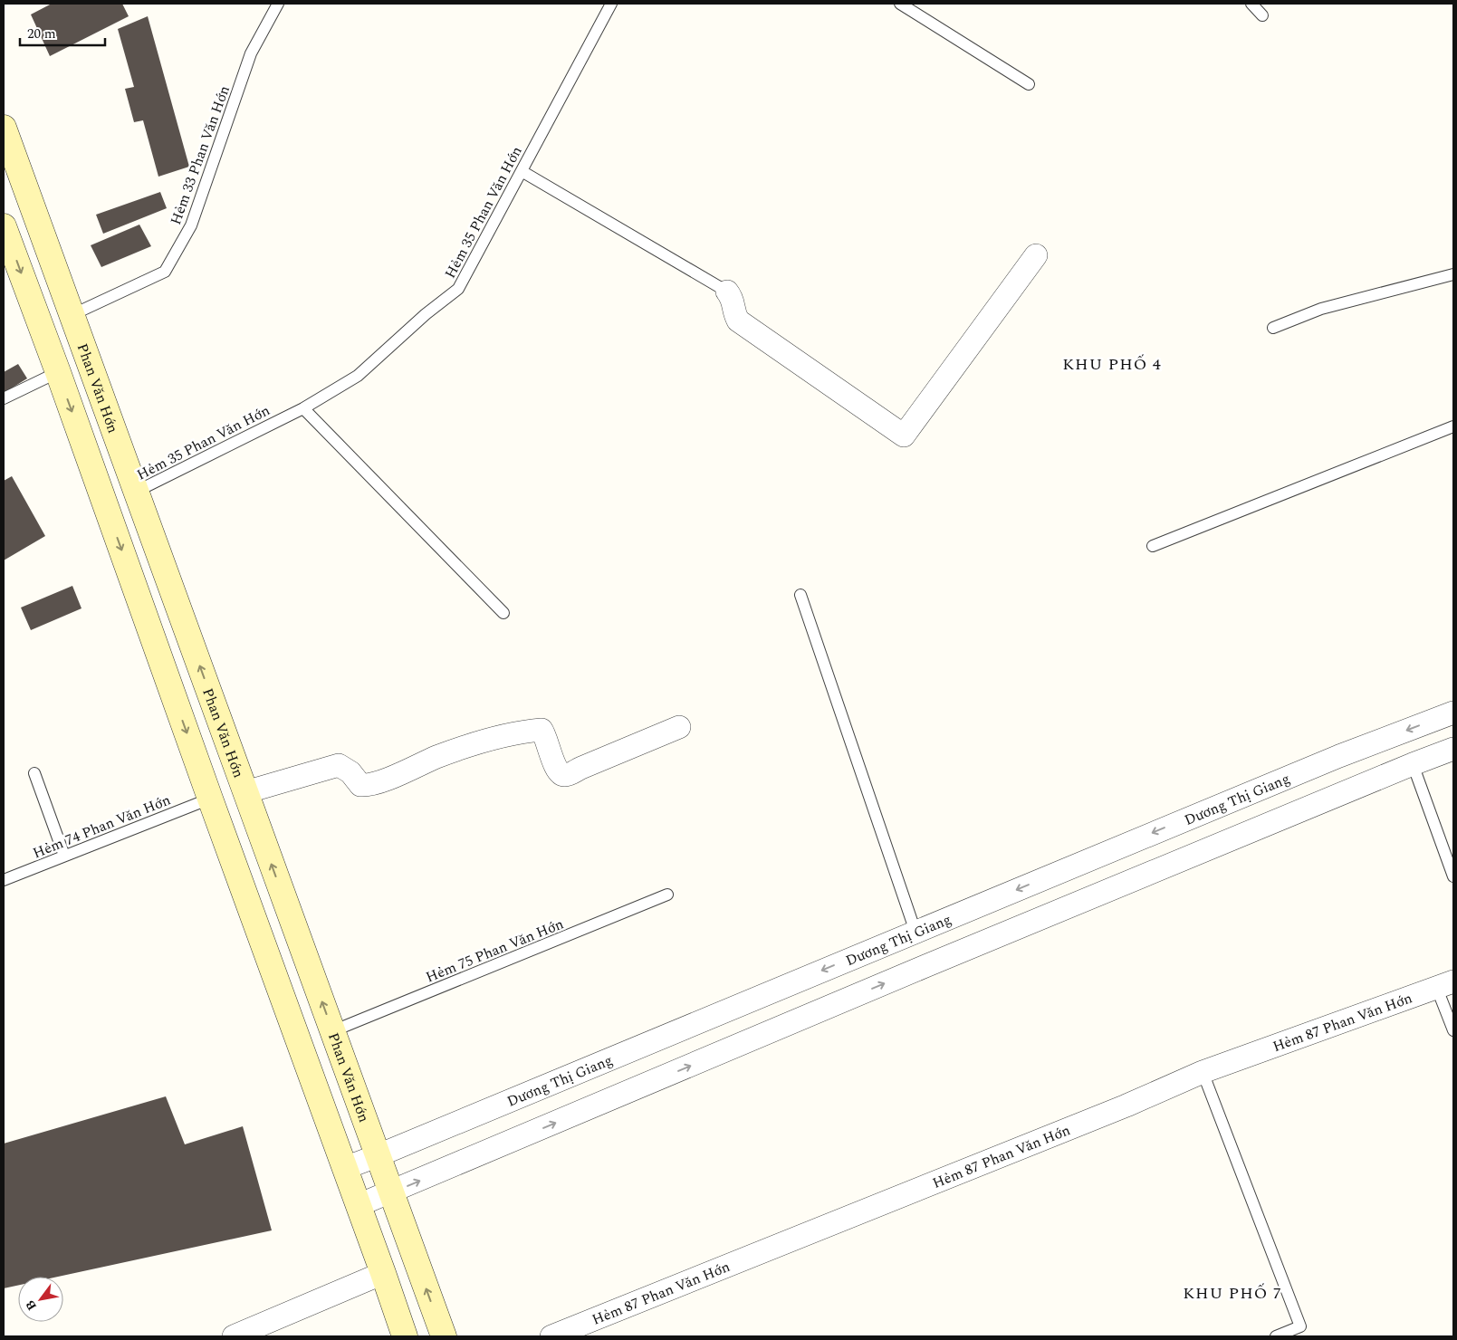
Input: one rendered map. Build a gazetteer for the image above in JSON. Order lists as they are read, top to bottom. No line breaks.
{"streets":{"main road":["Phan Văn Hớn"],"street":["Dương Thị Giang","Hẻm 87 Phan Văn Hớn"],"lane":["Hẻm 33 Phan Văn Hớn","Hẻm 35 Phan Văn Hớn","Hẻm 74 Phan Văn Hớn","Hẻm 75 Phan Văn Hớn"]},"crossings":[["Hẻm 33 Phan Văn Hớn","Phan Văn Hớn"],["Hẻm 35 Phan Văn Hớn","Phan Văn Hớn"],["Phan Văn Hớn","Dương Thị Giang"],["Phan Văn Hớn","Hẻm 75 Phan Văn Hớn"]],"districts":["KHU PHỐ 4","KHU PHỐ 7"],"scale_bar":"20 m","north":"bottom left"}
